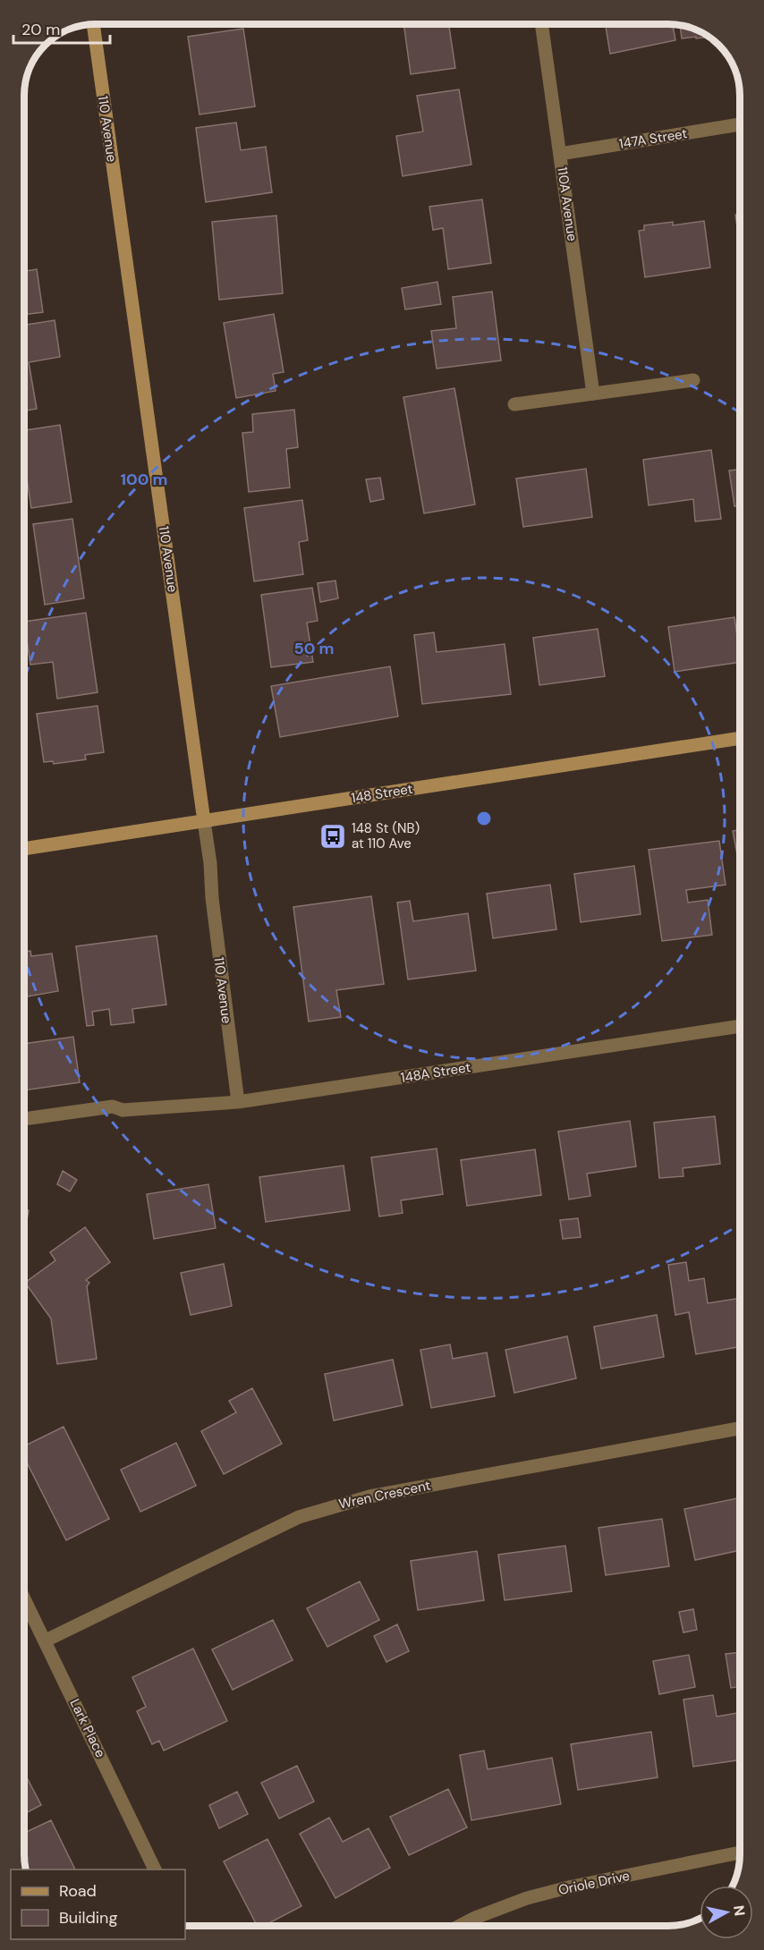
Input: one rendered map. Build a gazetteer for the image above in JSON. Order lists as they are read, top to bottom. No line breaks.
{"streets":{"street":["110 Avenue","147A Street","110A Avenue","148 Street","148A Street","Wren Crescent","Lark Place","Oriole Drive"]},"crossings":[["110 Avenue","148 Street"],["110 Avenue","148A Street"],["147A Street","110A Avenue"],["Wren Crescent","Lark Place"]],"places":{"bus stop":["148 St (NB) at 110 Ave"]},"legend":["Road","Building"],"scale_bar":"20 m","north":"right","rings":["100 m","50 m"]}
